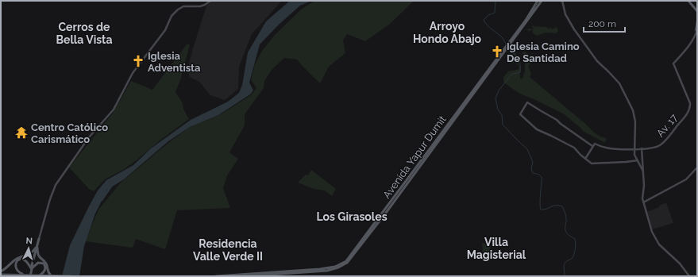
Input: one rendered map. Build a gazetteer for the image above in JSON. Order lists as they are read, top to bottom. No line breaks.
{"streets":{"main road":["Av. 17","Avenida Yapur Dumit"]},"districts":["Arroyo Hondo Abajo","Cerros de Bella Vista","Los Girasoles","Villa Magisterial","Residencia Valle Verde II"],"places":{"church":["Iglesia Camino De Santidad","Iglesia Adventista"],"temple":["Centro Católico Carismático"]},"scale_bar":"200 m","north":"top"}
